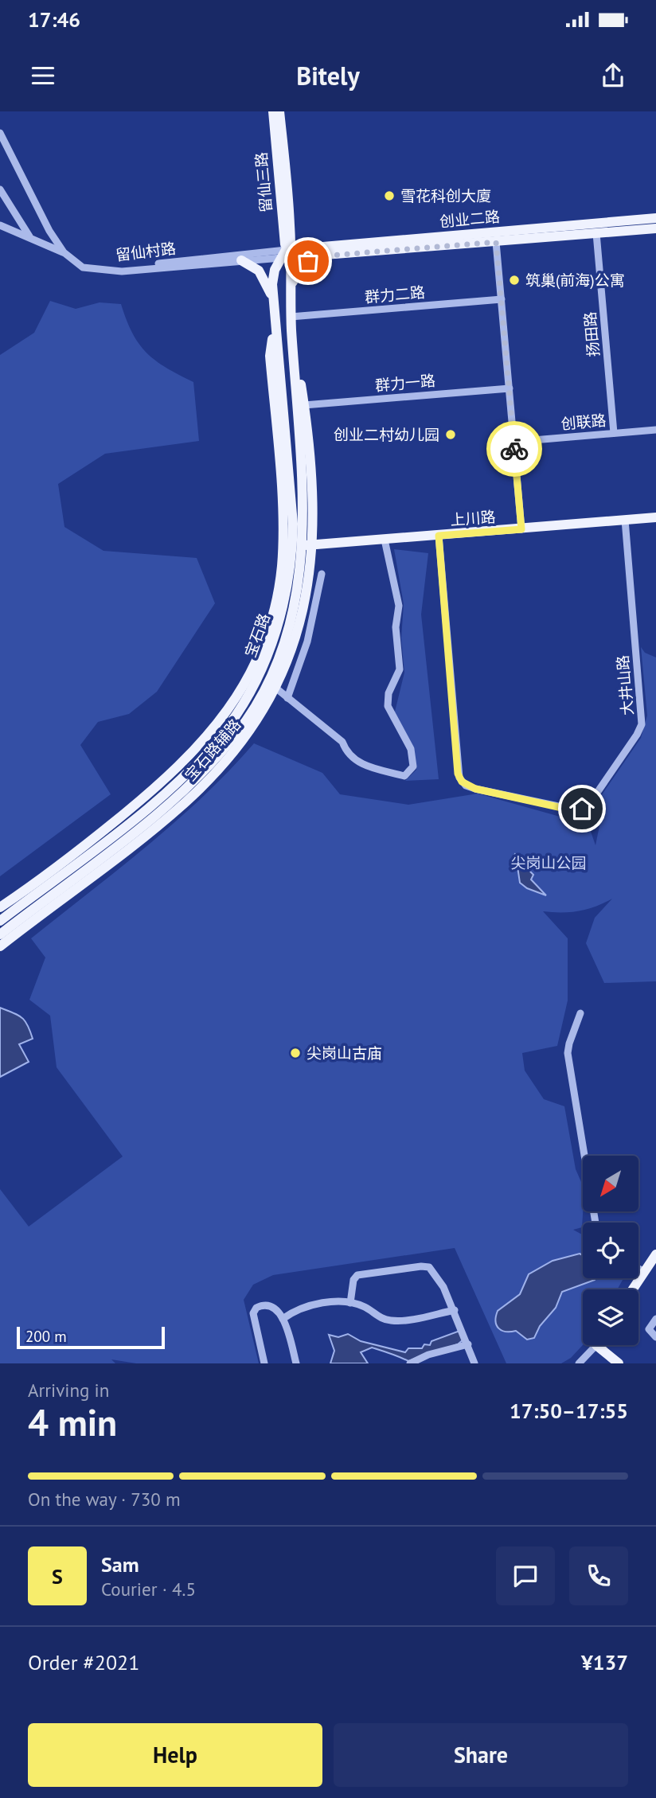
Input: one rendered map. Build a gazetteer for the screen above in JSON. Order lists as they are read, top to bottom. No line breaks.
{"streets":{"main road":["留仙三路","创业二路","上川路","宝石路","宝石路辅路"],"street":["留仙村路","群力二路","扬田路","群力一路","创联路","大井山路"]},"crossings":[["留仙三路","创业二路"],["留仙三路","留仙村路"],["留仙三路","宝石路"],["创业二路","留仙村路"],["创业二路","扬田路"],["创业二路","宝石路"],["留仙村路","宝石路"],["群力二路","宝石路"],["群力二路","宝石路辅路"],["扬田路","创联路"],["群力一路","宝石路辅路"],["上川路","宝石路"],["上川路","大井山路"],["上川路","宝石路辅路"],["宝石路","宝石路辅路"]],"parks":["尖岗山公园"],"places":["雪花科创大廈","筑巢(前海)公寓","创业二村幼儿园","尖岗山古庙"],"scale_bar":"200 m","north":"bottom left","page":{"status":"17:46","header":"Bitely","scale":"200 m","heading":["4 min","Arriving in","17:50–17:55"],"panel":["Sam","Courier · 4.5","Order #2021","¥137"],"bar":"On the way · 730 m","round":"S","buttons":["Help","Share"]}}
